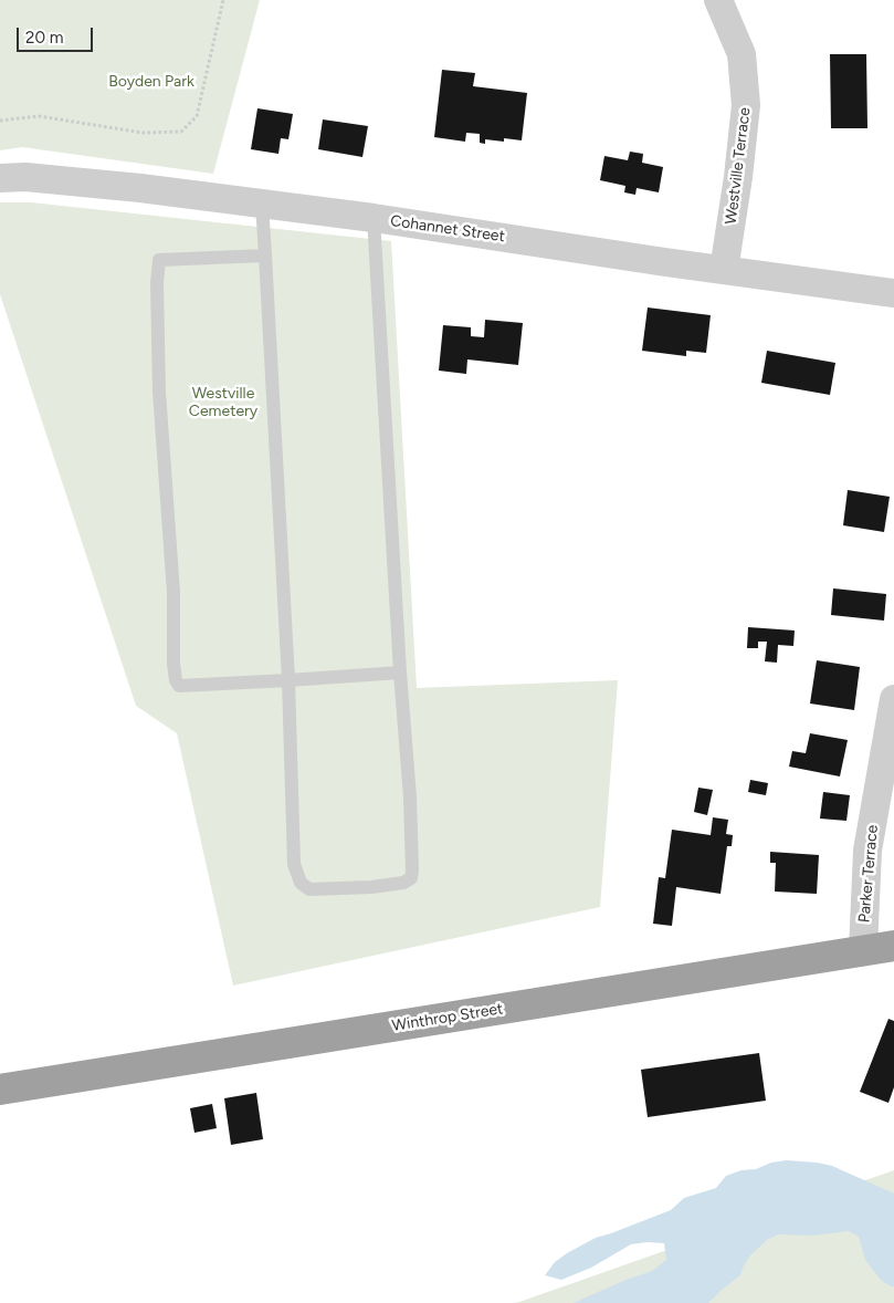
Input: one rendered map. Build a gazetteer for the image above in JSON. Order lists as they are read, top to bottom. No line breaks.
{"streets":{"highway":["Winthrop Street"],"street":["Westville Terrace","Cohannet Street","Parker Terrace"]},"crossings":[["Westville Terrace","Cohannet Street"],["Parker Terrace","Winthrop Street"]],"parks":["Boyden Park","Westville Cemetery"],"scale_bar":"20 m"}
